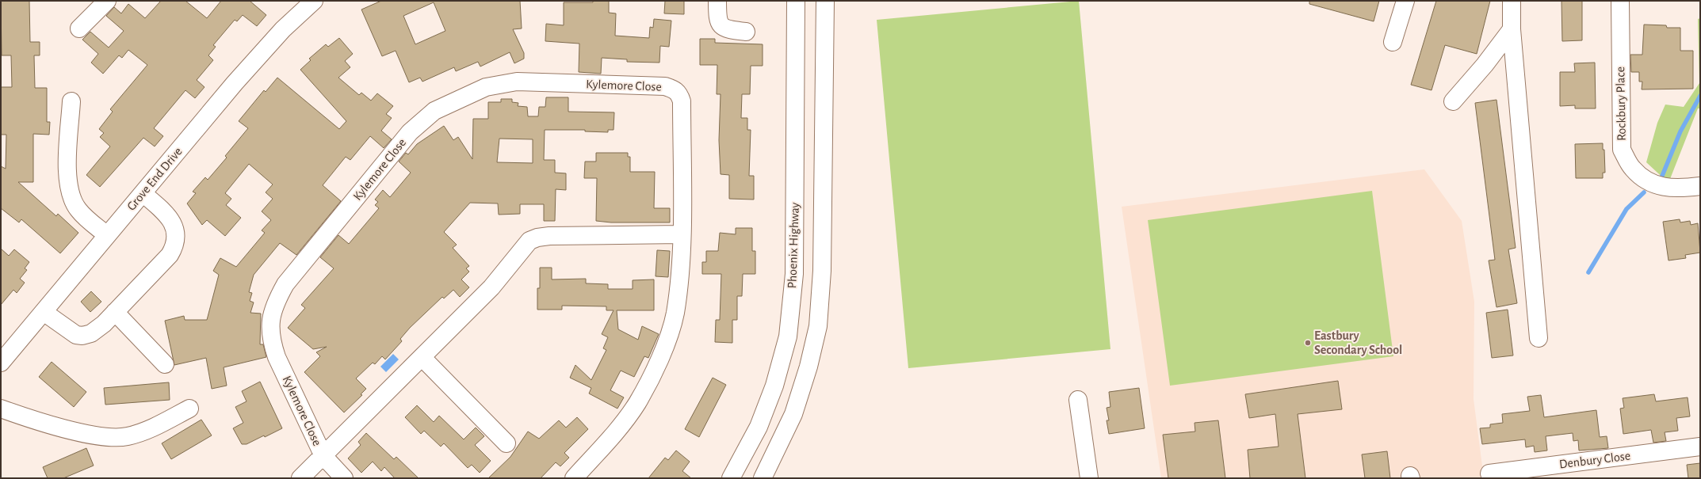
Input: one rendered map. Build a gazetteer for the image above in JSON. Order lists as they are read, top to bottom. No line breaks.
{"streets":{"street":["Kylemore Close","Rockbury Place","Grove End Drive","Phoenix Highway","Denbury Close"]},"places":["Eastbury Secondary School"]}
